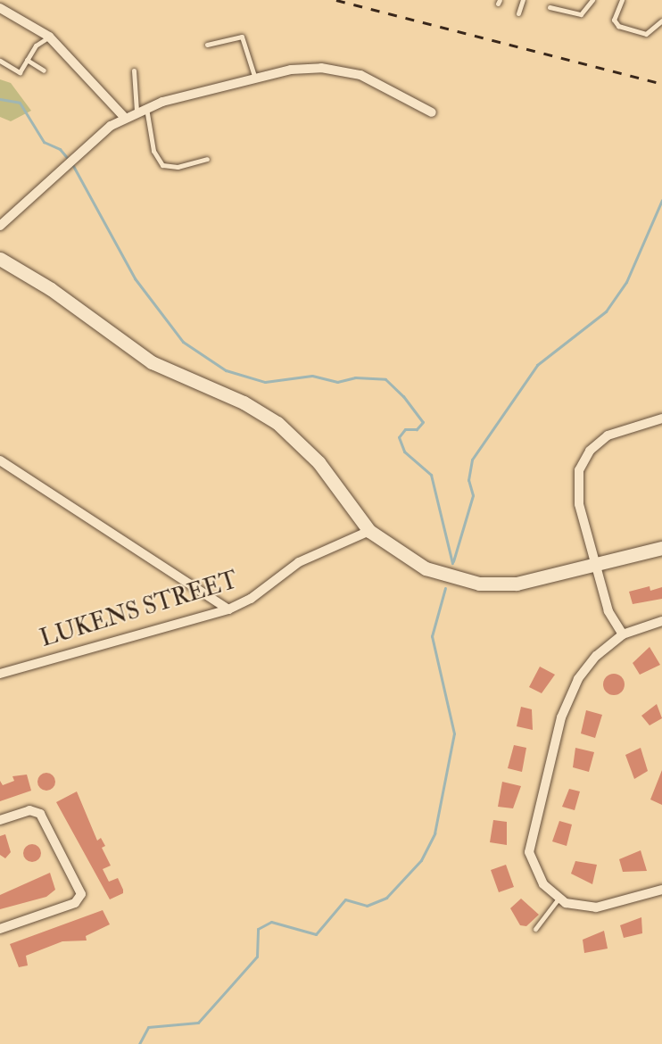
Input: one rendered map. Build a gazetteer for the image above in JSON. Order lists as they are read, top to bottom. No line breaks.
{"streets":{"street":["LUKENS STREET"]}}
